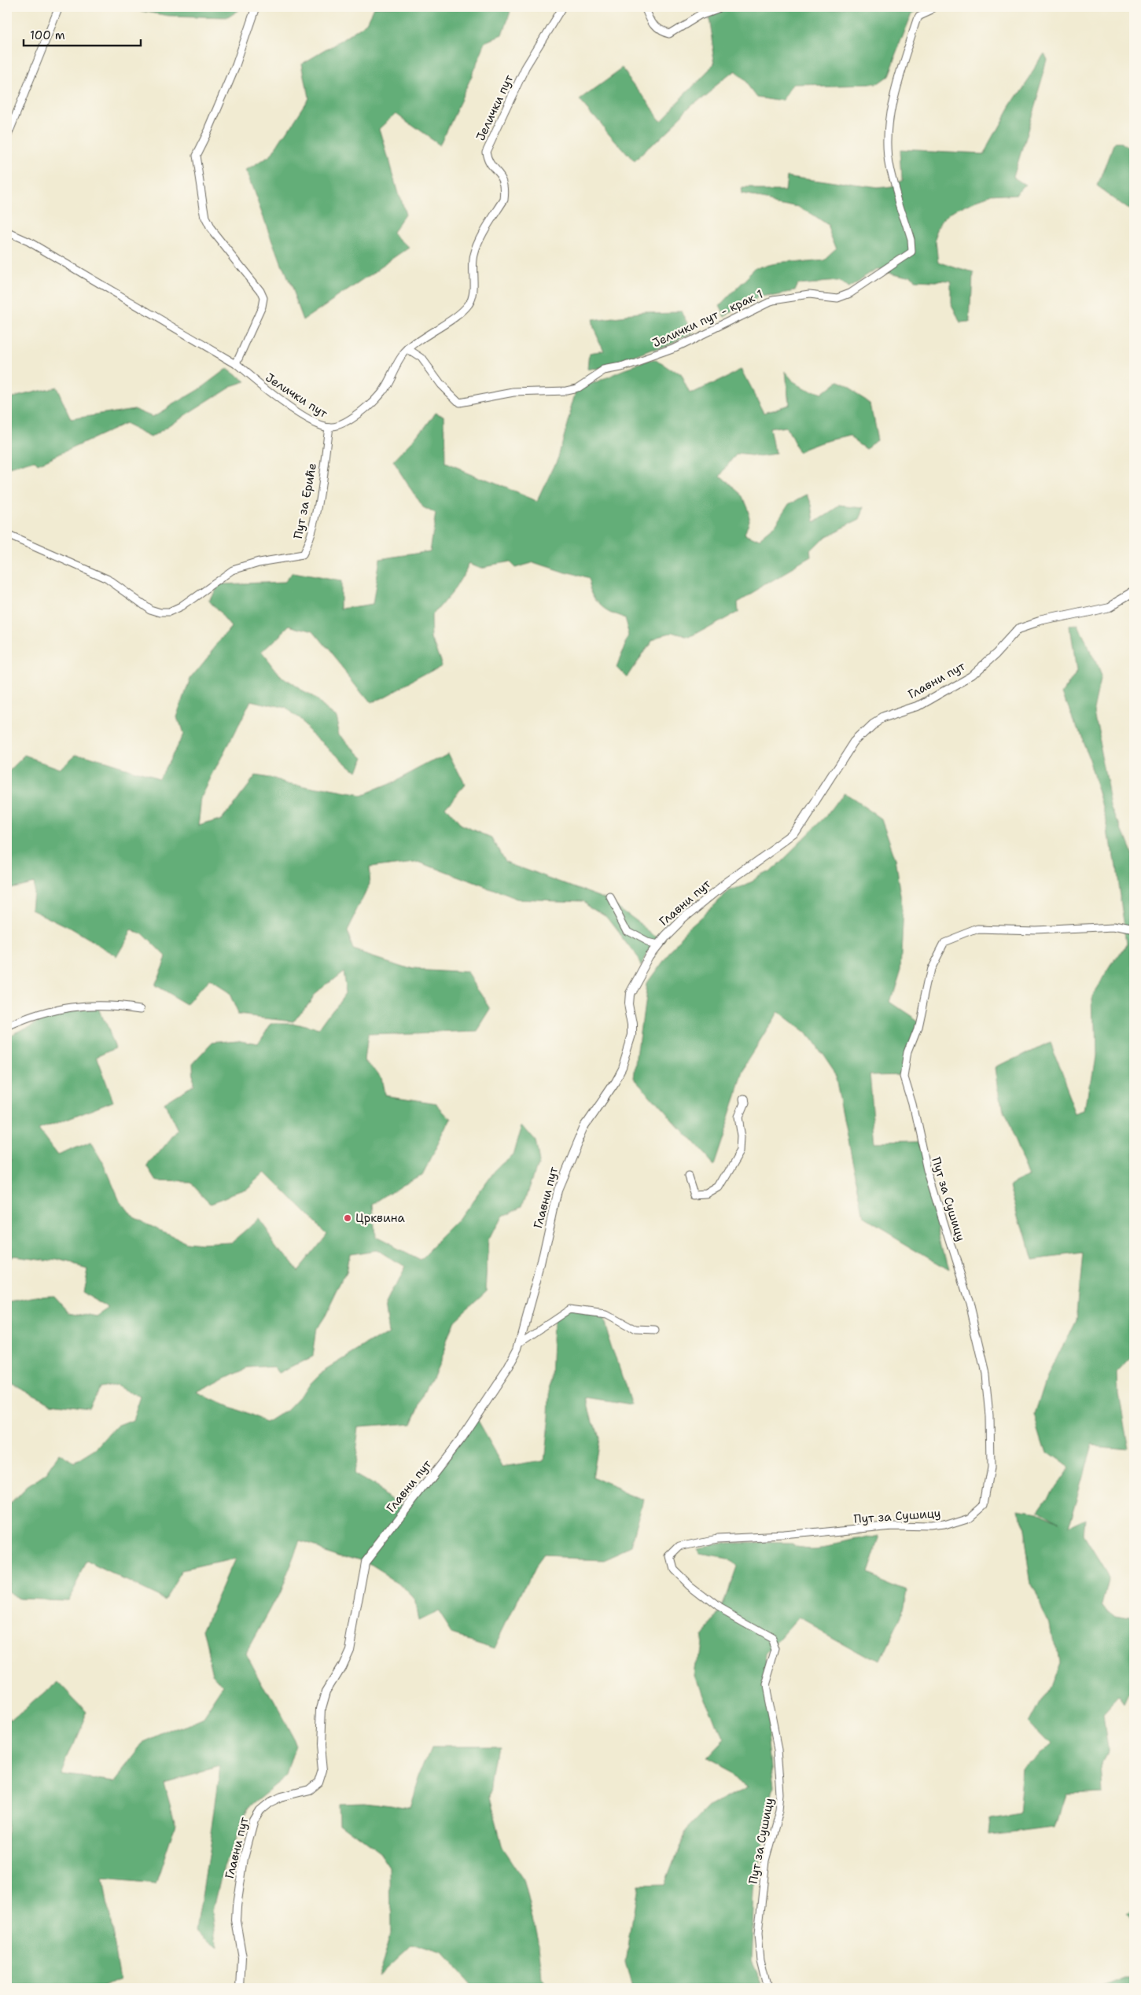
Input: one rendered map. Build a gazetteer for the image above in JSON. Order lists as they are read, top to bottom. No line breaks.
{"streets":{"street":["Јелички пут","Јелички пут - крак 1","Пут за Ериће","Главни пут","Пут за Сушицу"]},"crossings":[["Јелички пут","Јелички пут - крак 1"],["Јелички пут","Пут за Ериће"]],"places":["Црквина"],"scale_bar":"100 m"}
